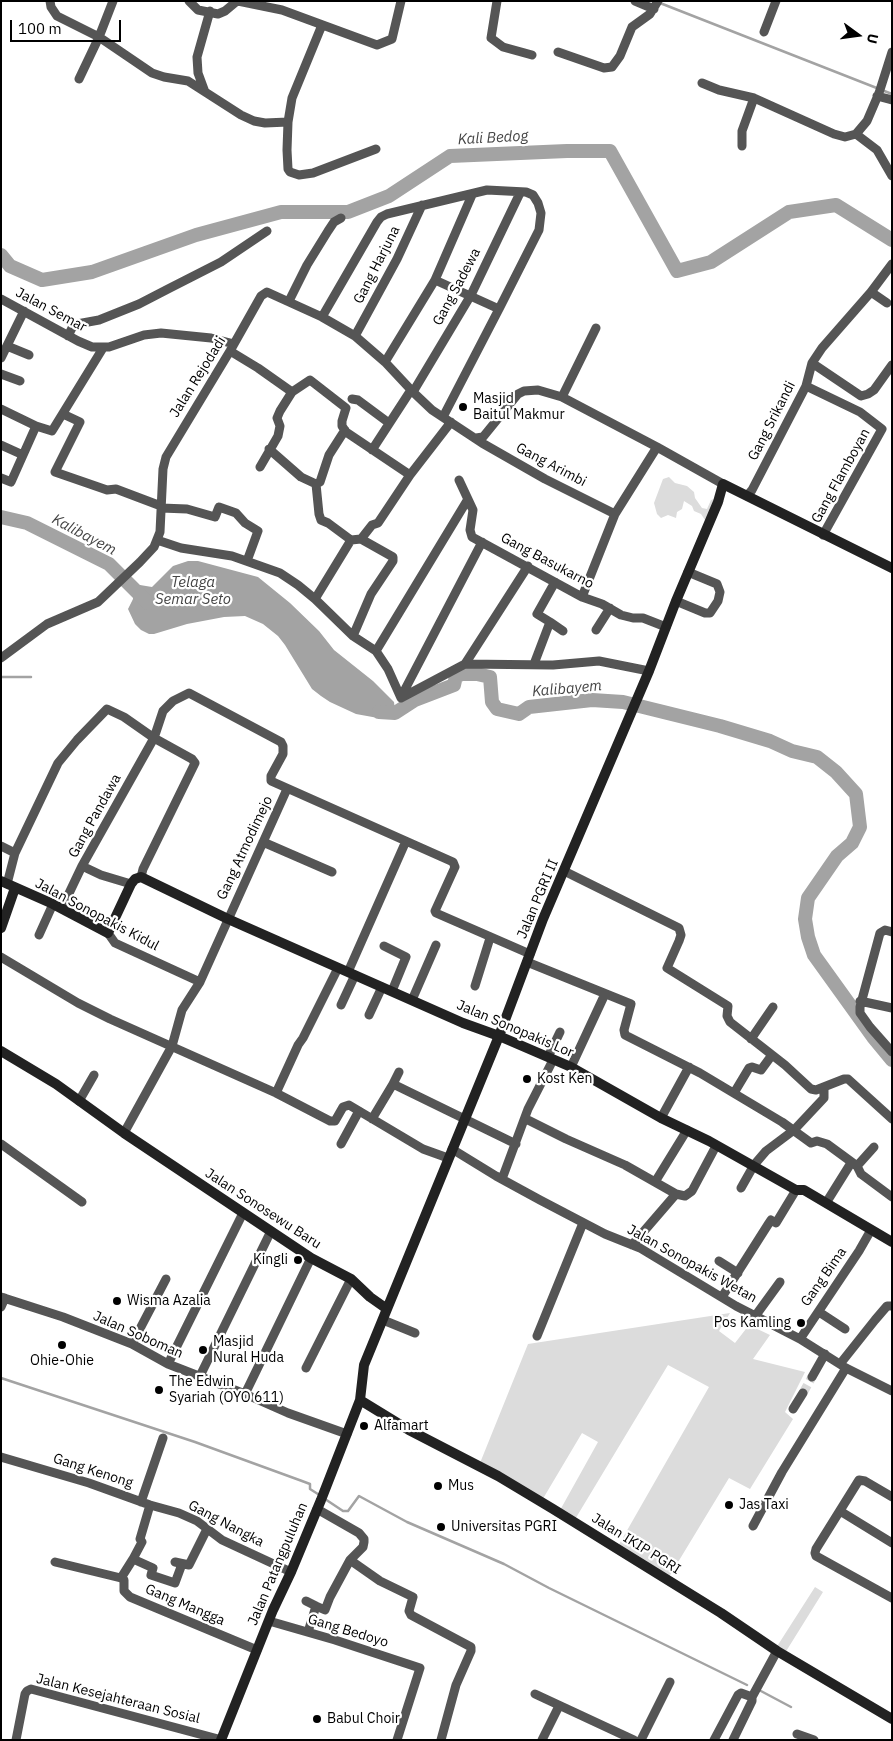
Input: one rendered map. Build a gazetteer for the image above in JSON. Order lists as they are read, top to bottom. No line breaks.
{"streets":{"street":["Gang Harjuna","Gang Sadewa","Jalan Semar","Jalan Rejodadi","Gang Srikandi","Gang Arimbi","Gang Flamboyan","Gang Basukarno","Gang Pandawa","Gang Atmodimejo","Jalan PGRI II","Jalan Sonopakis Kidul","Jalan Sonopakis Lor","Jalan Sonosewu Baru","Jalan Sonopakis Wetan","Gang Bima","Jalan Soboman","Gang Kenong","Gang Nangka","Jalan IKIP PGRI","Jalan Patangpuluhan","Gang Mangga","Gang Bedoyo","Jalan Kesejahteraan Sosial"]},"crossings":[["Gang Harjuna","Jalan Rejodadi"],["Gang Sadewa","Jalan Rejodadi"],["Jalan Rejodadi","Gang Arimbi"],["Gang Srikandi","Gang Flamboyan"],["Gang Basukarno","Jalan PGRI II"],["Gang Pandawa","Gang Atmodimejo"],["Gang Pandawa","Jalan Sonopakis Kidul"],["Gang Atmodimejo","Jalan Sonopakis Lor"],["Jalan PGRI II","Jalan Sonopakis Lor"],["Jalan PGRI II","Jalan Sonosewu Baru"],["Jalan PGRI II","Jalan Sonopakis Wetan"],["Jalan PGRI II","Jalan Patangpuluhan"],["Jalan Sonopakis Lor","Gang Bima"],["Jalan Sonopakis Wetan","Gang Bima"],["Jalan Soboman","Jalan Patangpuluhan"],["Gang Kenong","Gang Nangka"],["Gang Nangka","Jalan Patangpuluhan"],["Jalan IKIP PGRI","Jalan Patangpuluhan"],["Jalan Patangpuluhan","Gang Mangga"],["Jalan Patangpuluhan","Gang Bedoyo"],["Jalan Patangpuluhan","Jalan Kesejahteraan Sosial"]],"water":["Kali Bedog","Kalibayem","Telaga Semar Seto"],"places":["Masjid Baitul Makmur","Kost Ken","Kingli","Wisma Azalia","Pos Kamling","Ohie-Ohie","Masjid Nural Huda","The Edwin Syariah (OYO 611)","Alfamart","Mus","Jas Taxi","Universitas PGRI","Babul Choir"],"scale_bar":"100 m","north":"right"}
